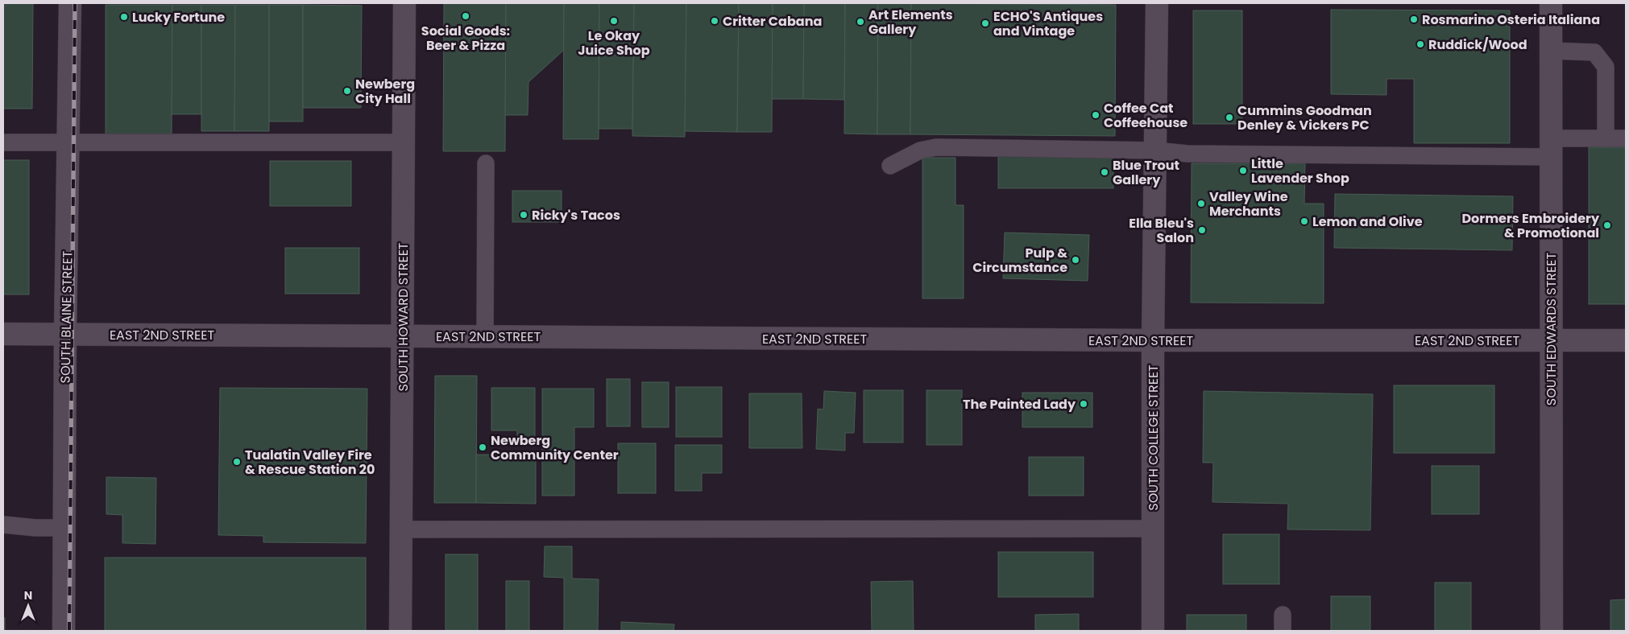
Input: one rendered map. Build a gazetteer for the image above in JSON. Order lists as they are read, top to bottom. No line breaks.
{"streets":{"street":["SOUTH BLAINE STREET","SOUTH HOWARD STREET","SOUTH EDWARDS STREET","EAST 2ND STREET","SOUTH COLLEGE STREET"]},"crossings":[["SOUTH BLAINE STREET","EAST 2ND STREET"],["SOUTH HOWARD STREET","EAST 2ND STREET"],["SOUTH EDWARDS STREET","EAST 2ND STREET"],["EAST 2ND STREET","SOUTH COLLEGE STREET"]],"places":["Social Goods: Beer & Pizza","Lucky Fortune","Rosmarino Osteria Italiana","Le Okay Juice Shop","Critter Cabana","Art Elements Gallery","ECHO'S Antiques and Vintage","Ruddick/Wood","Newberg City Hall","Coffee Cat Coffeehouse","Cummins Goodman Denley & Vickers PC","Little Lavender Shop","Blue Trout Gallery","Valley Wine Merchants","Ricky's Tacos","Lemon and Olive","Dormers Embroidery & Promotional","Ella Bleu's Salon","Pulp & Circumstance","The Painted Lady","Newberg Community Center","Tualatin Valley Fire & Rescue Station 20"],"north":"top"}
